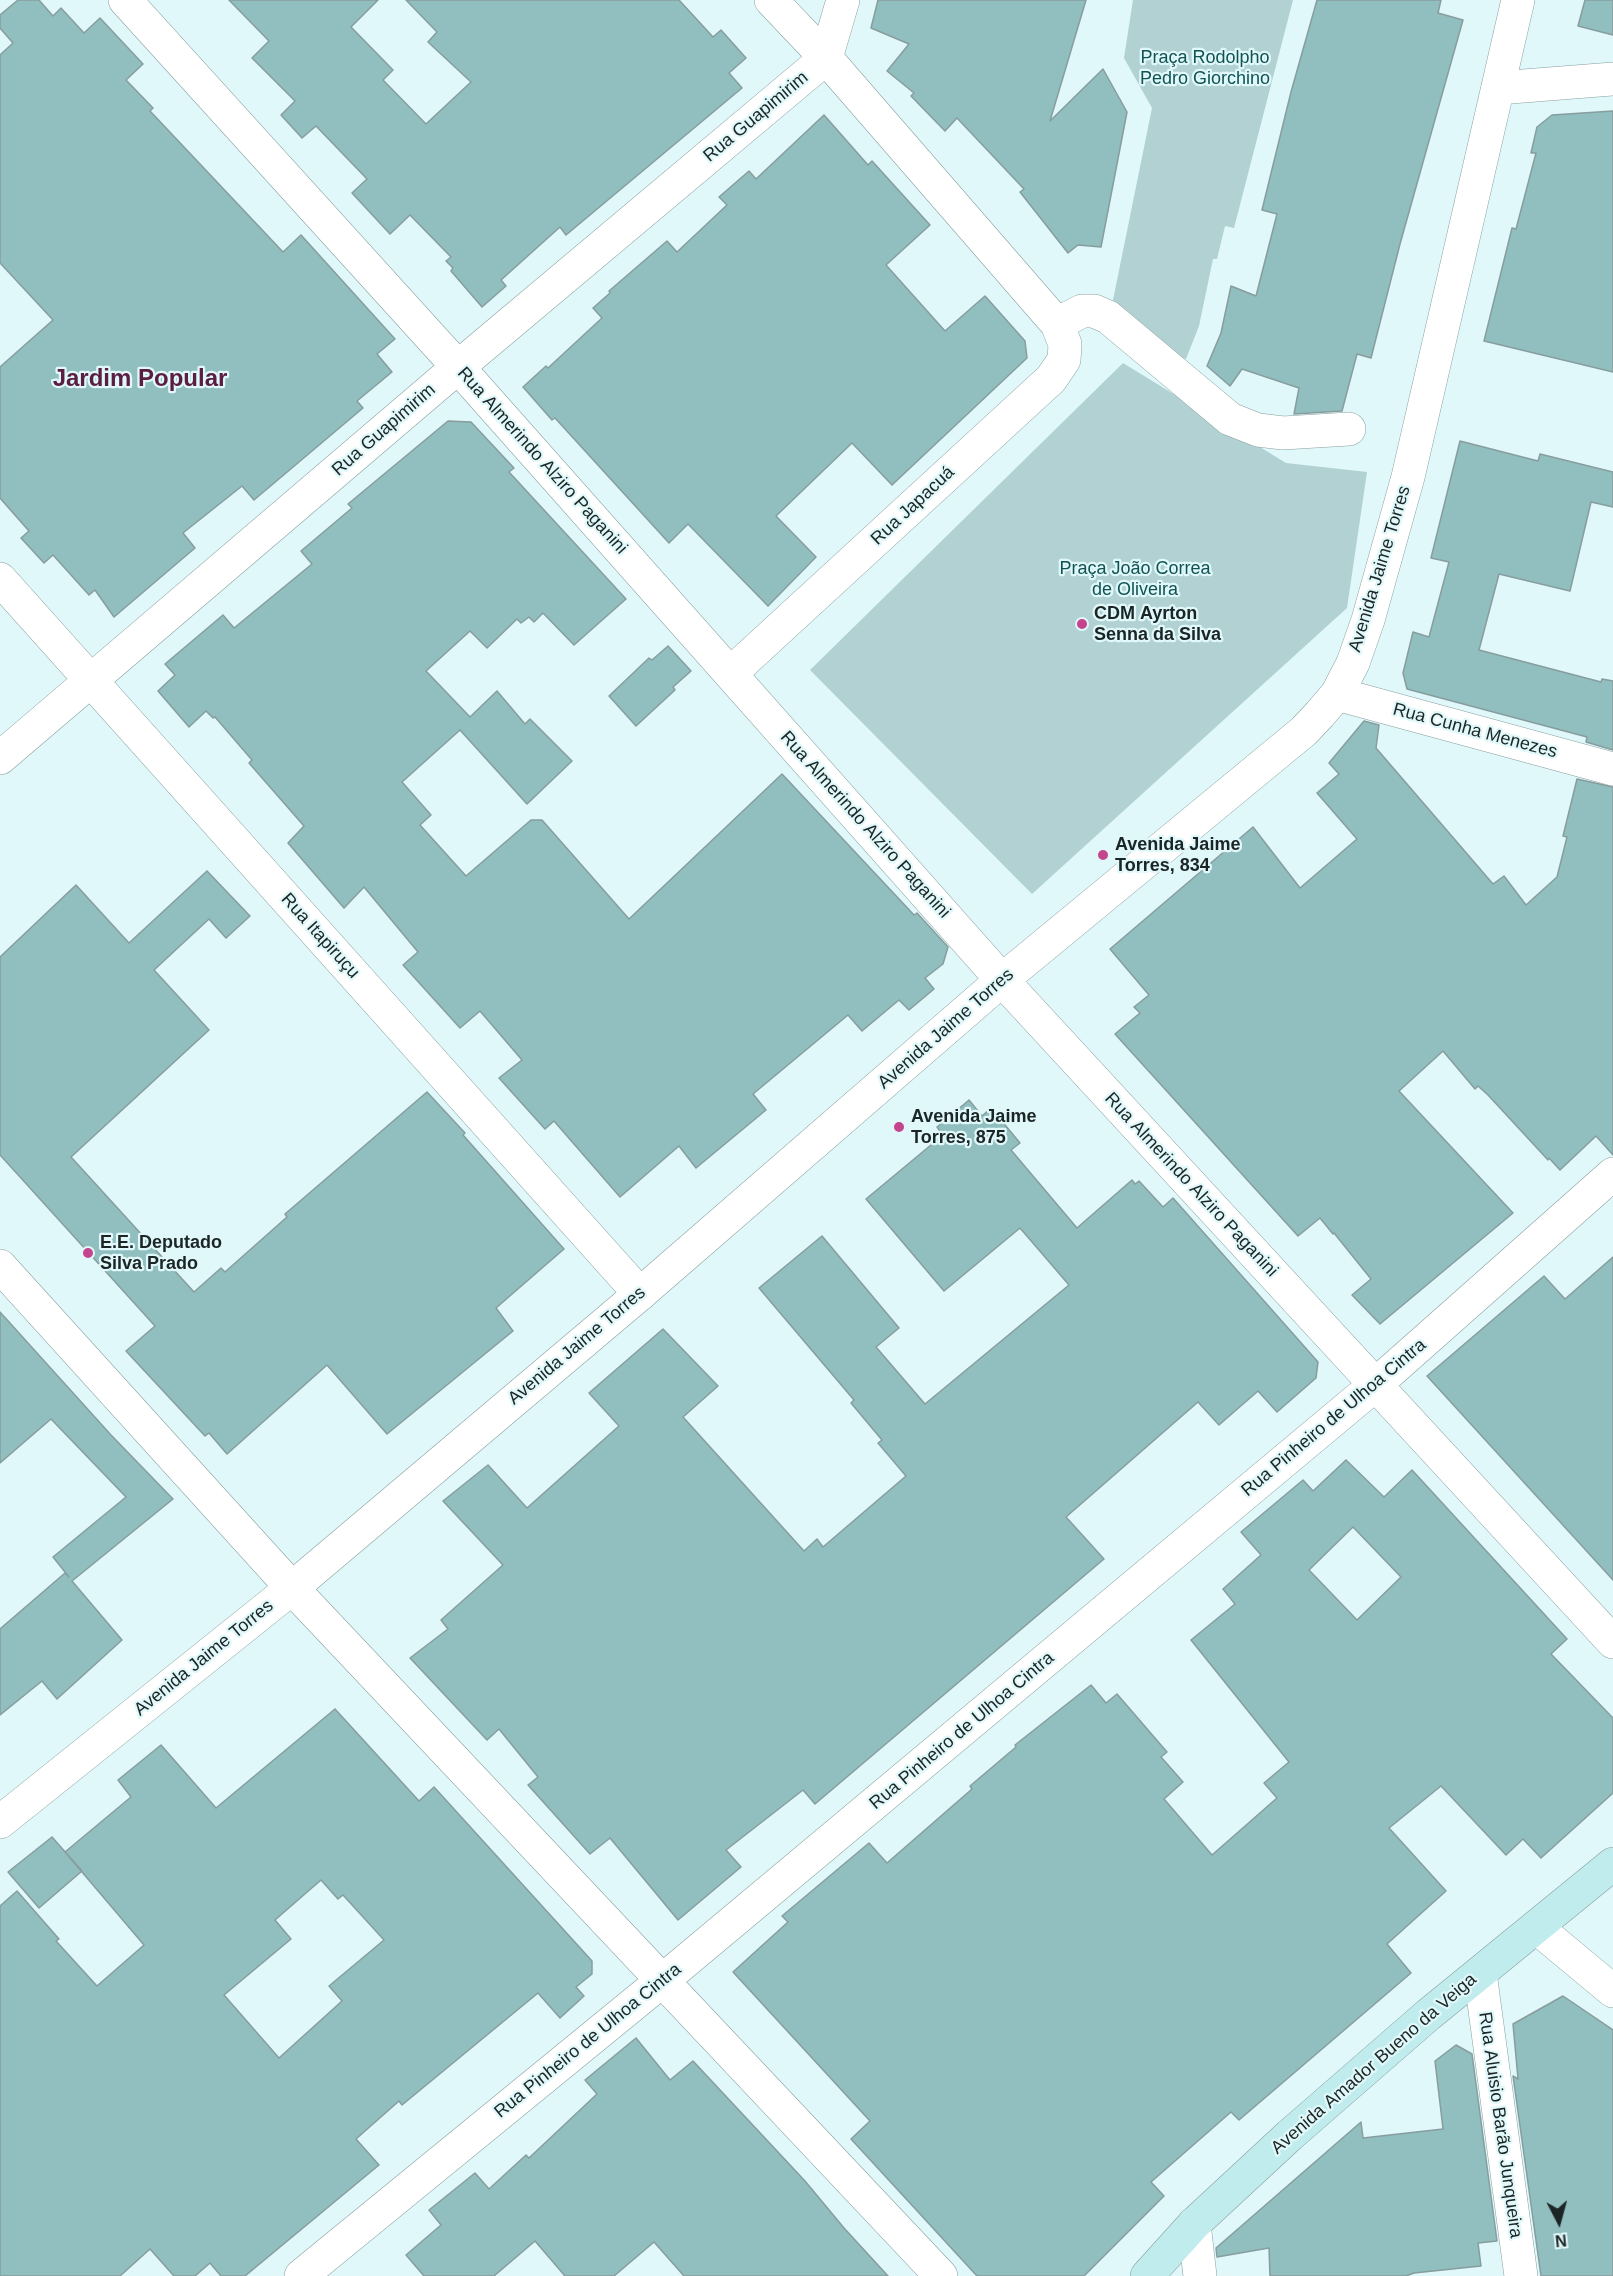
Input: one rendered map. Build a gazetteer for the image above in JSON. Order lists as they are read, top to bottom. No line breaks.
{"streets":{"main road":["Avenida Amador Bueno da Veiga"],"street":["Rua Guapimirim","Rua Almerindo Alziro Paganini","Rua Japacuá","Avenida Jaime Torres","Rua Cunha Menezes","Rua Itapiruçu","Rua Pinheiro de Ulhoa Cintra","Rua Aluisio Barão Junqueira"]},"crossings":[["Rua Guapimirim","Rua Almerindo Alziro Paganini"],["Rua Guapimirim","Rua Japacuá"],["Rua Guapimirim","Rua Itapiruçu"],["Rua Almerindo Alziro Paganini","Rua Japacuá"],["Rua Almerindo Alziro Paganini","Avenida Jaime Torres"],["Rua Almerindo Alziro Paganini","Rua Pinheiro de Ulhoa Cintra"],["Avenida Jaime Torres","Rua Cunha Menezes"],["Avenida Jaime Torres","Rua Itapiruçu"],["Avenida Amador Bueno da Veiga","Rua Aluisio Barão Junqueira"]],"districts":["Jardim Popular"],"parks":["Praça Rodolpho Pedro Giorchino","Praça João Correa de Oliveira"],"places":["CDM Ayrton Senna da Silva","Avenida Jaime Torres, 834","Avenida Jaime Torres, 875","E.E. Deputado Silva Prado"],"north":"bottom"}
